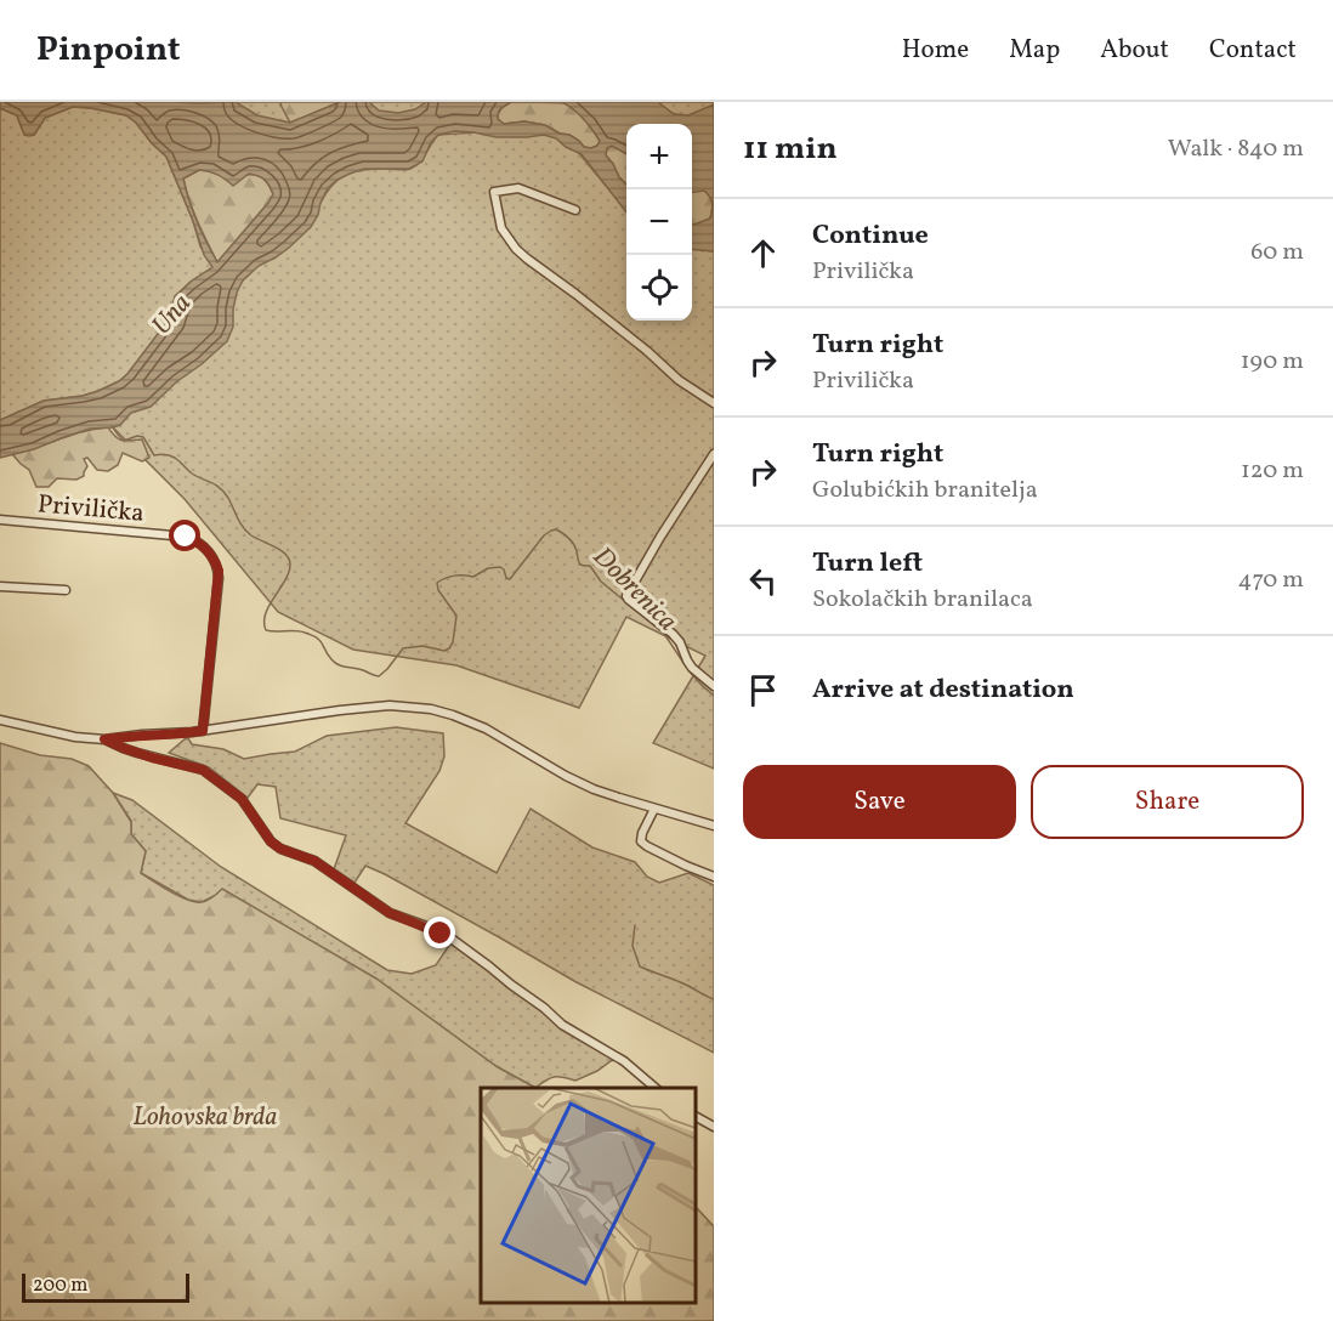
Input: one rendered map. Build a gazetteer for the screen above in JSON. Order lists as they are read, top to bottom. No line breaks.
{"streets":{"street":["Privilička"]},"water":["Una","Dobrenica"],"parks":["Lohovska brda"],"scale_bar":"200 m","page":{"header":"Pinpoint","nav":["Home","Map","About","Contact"],"heading":["11 min","Walk · 840 m"],"map_buttons":["+","−"],"list":[["Continue","Privilička","60 m"],["Turn right","Privilička","190 m"],["Turn right","Golubićkih branitelja","120 m"],["Turn left","Sokolačkih branilaca","470 m"],"Arrive at destination"],"buttons":["Save","Share"],"scale":"200 m"}}
